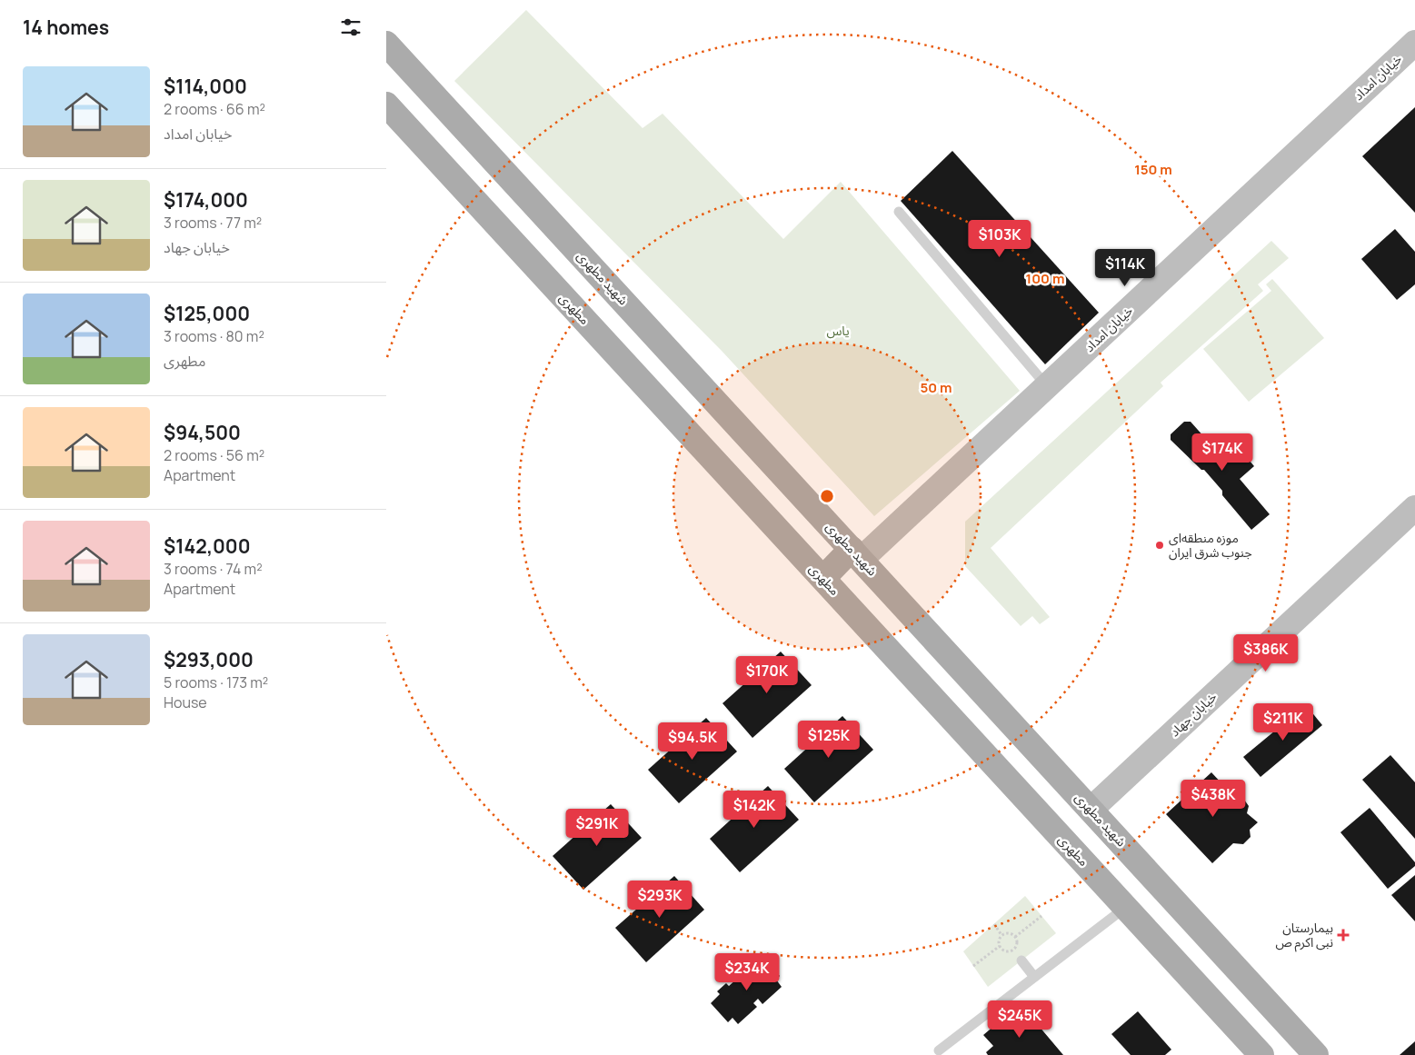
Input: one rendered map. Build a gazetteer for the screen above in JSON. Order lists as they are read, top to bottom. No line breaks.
{"streets":{"main road":["شهید مطهری","مطهری"],"street":["خیابان امداد","خیابان جهاد"]},"crossings":[["خیابان امداد","شهید مطهری"],["شهید مطهری","خیابان جهاد"]],"parks":["یاس"],"places":{"other":["موزه منطقه‌ای جنوب شرق ایران"],"health":["بیمارستان نبی اکرم ص"]},"page":{"heading":"14 homes","list":[{"name":"$114,000","note":"2 rooms · 66 m² · خیابان امداد"},{"name":"$174,000","note":"3 rooms · 77 m² · خیابان جهاد"},{"name":"$125,000","note":"3 rooms · 80 m² · مطهری"},{"name":"$94,500","note":"2 rooms · 56 m² · Apartment"},{"name":"$142,000","note":"3 rooms · 74 m² · Apartment"},{"name":"$293,000","note":"5 rooms · 173 m² · House"}],"price":["$103K","$114K","$174K","$386K","$170K","$211K","$125K","$94.5K","$438K","$142K","$291K","$293K","$234K","$245K"]},"rings":["150 m","100 m","50 m"]}
